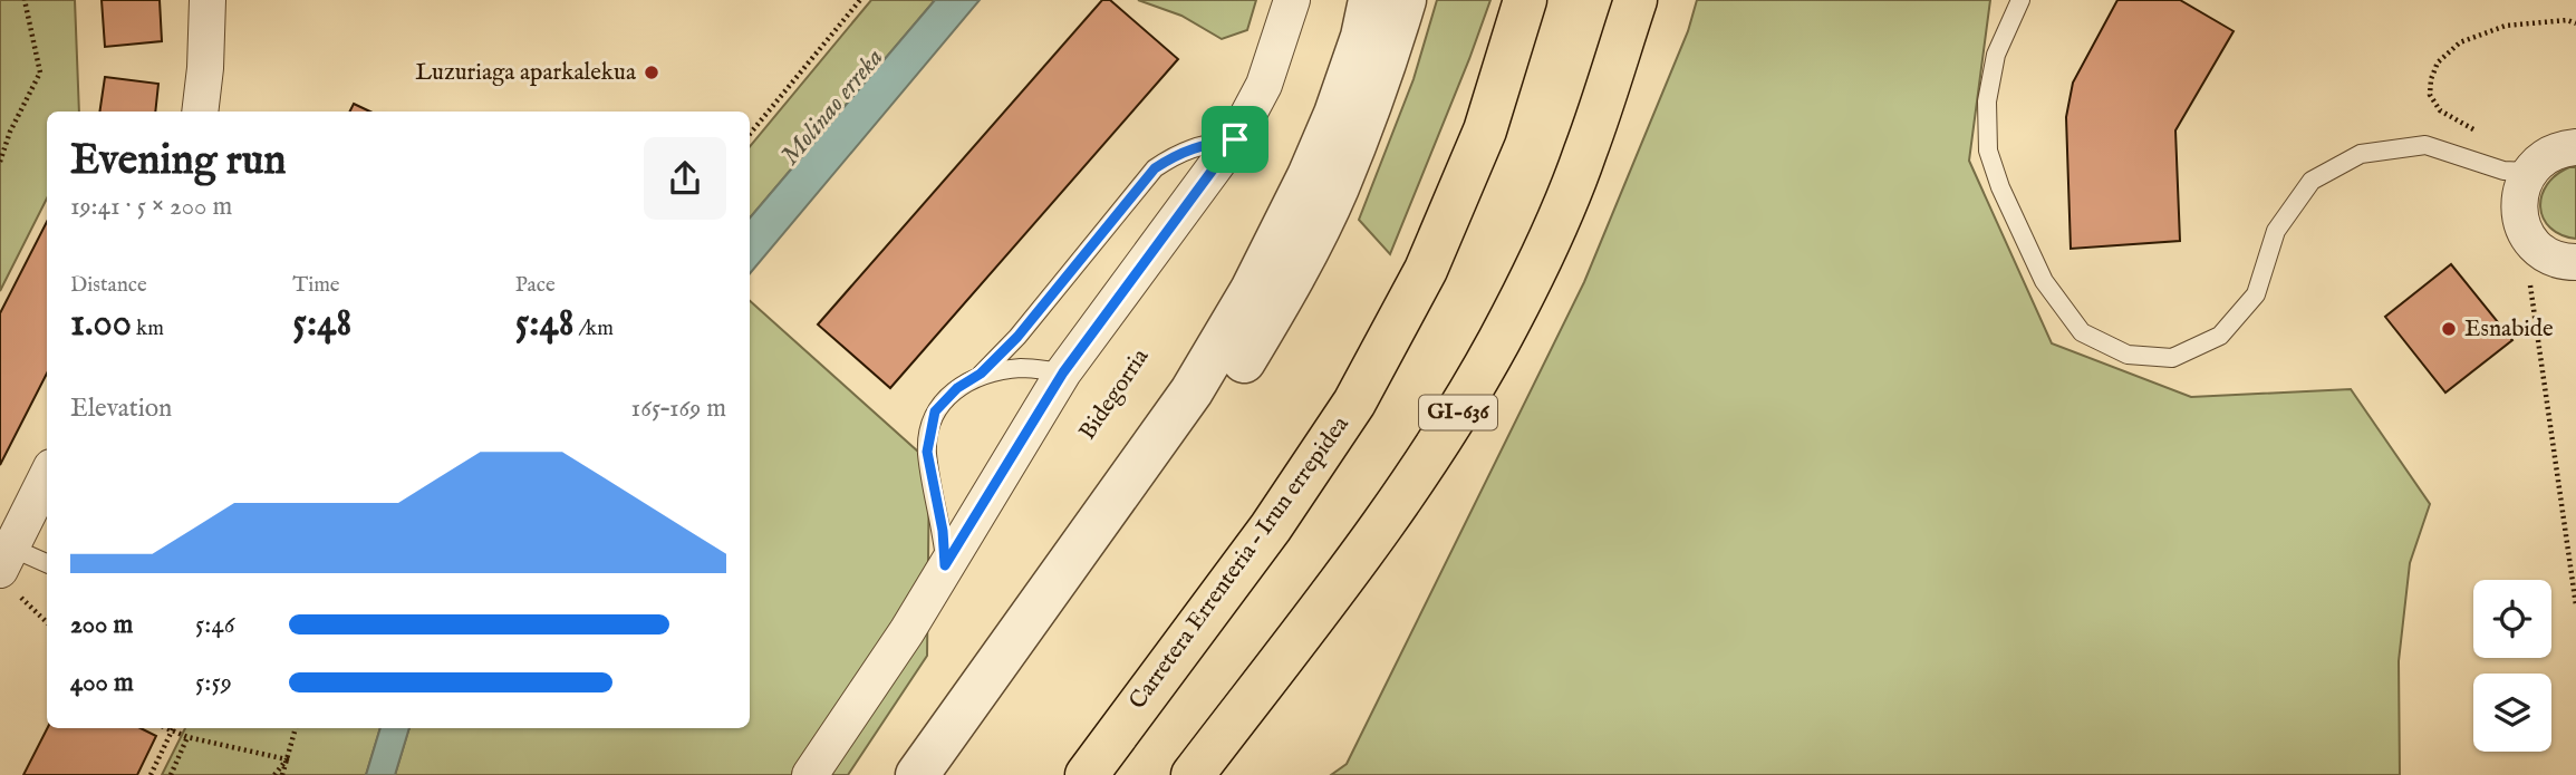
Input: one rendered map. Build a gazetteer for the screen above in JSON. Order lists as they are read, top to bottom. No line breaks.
{"streets":{"main road":["GI-636","Carretera Errenteria – Irun errepidea"]},"water":["Molinao erreka"],"places":["Luzuriaga aparkalekua","Esnabide"],"page":{"heading":["Evening run","19:41 · 5 × 200 m"],"stats":[["Distance","1.00 km"],["Time","5:48"],["Pace","5:48 /km"]],"chart":["Elevation","165–169 m"],"list":[{"name":"200 m","note":"5:46"},{"name":"400 m","note":"5:59"}]}}
